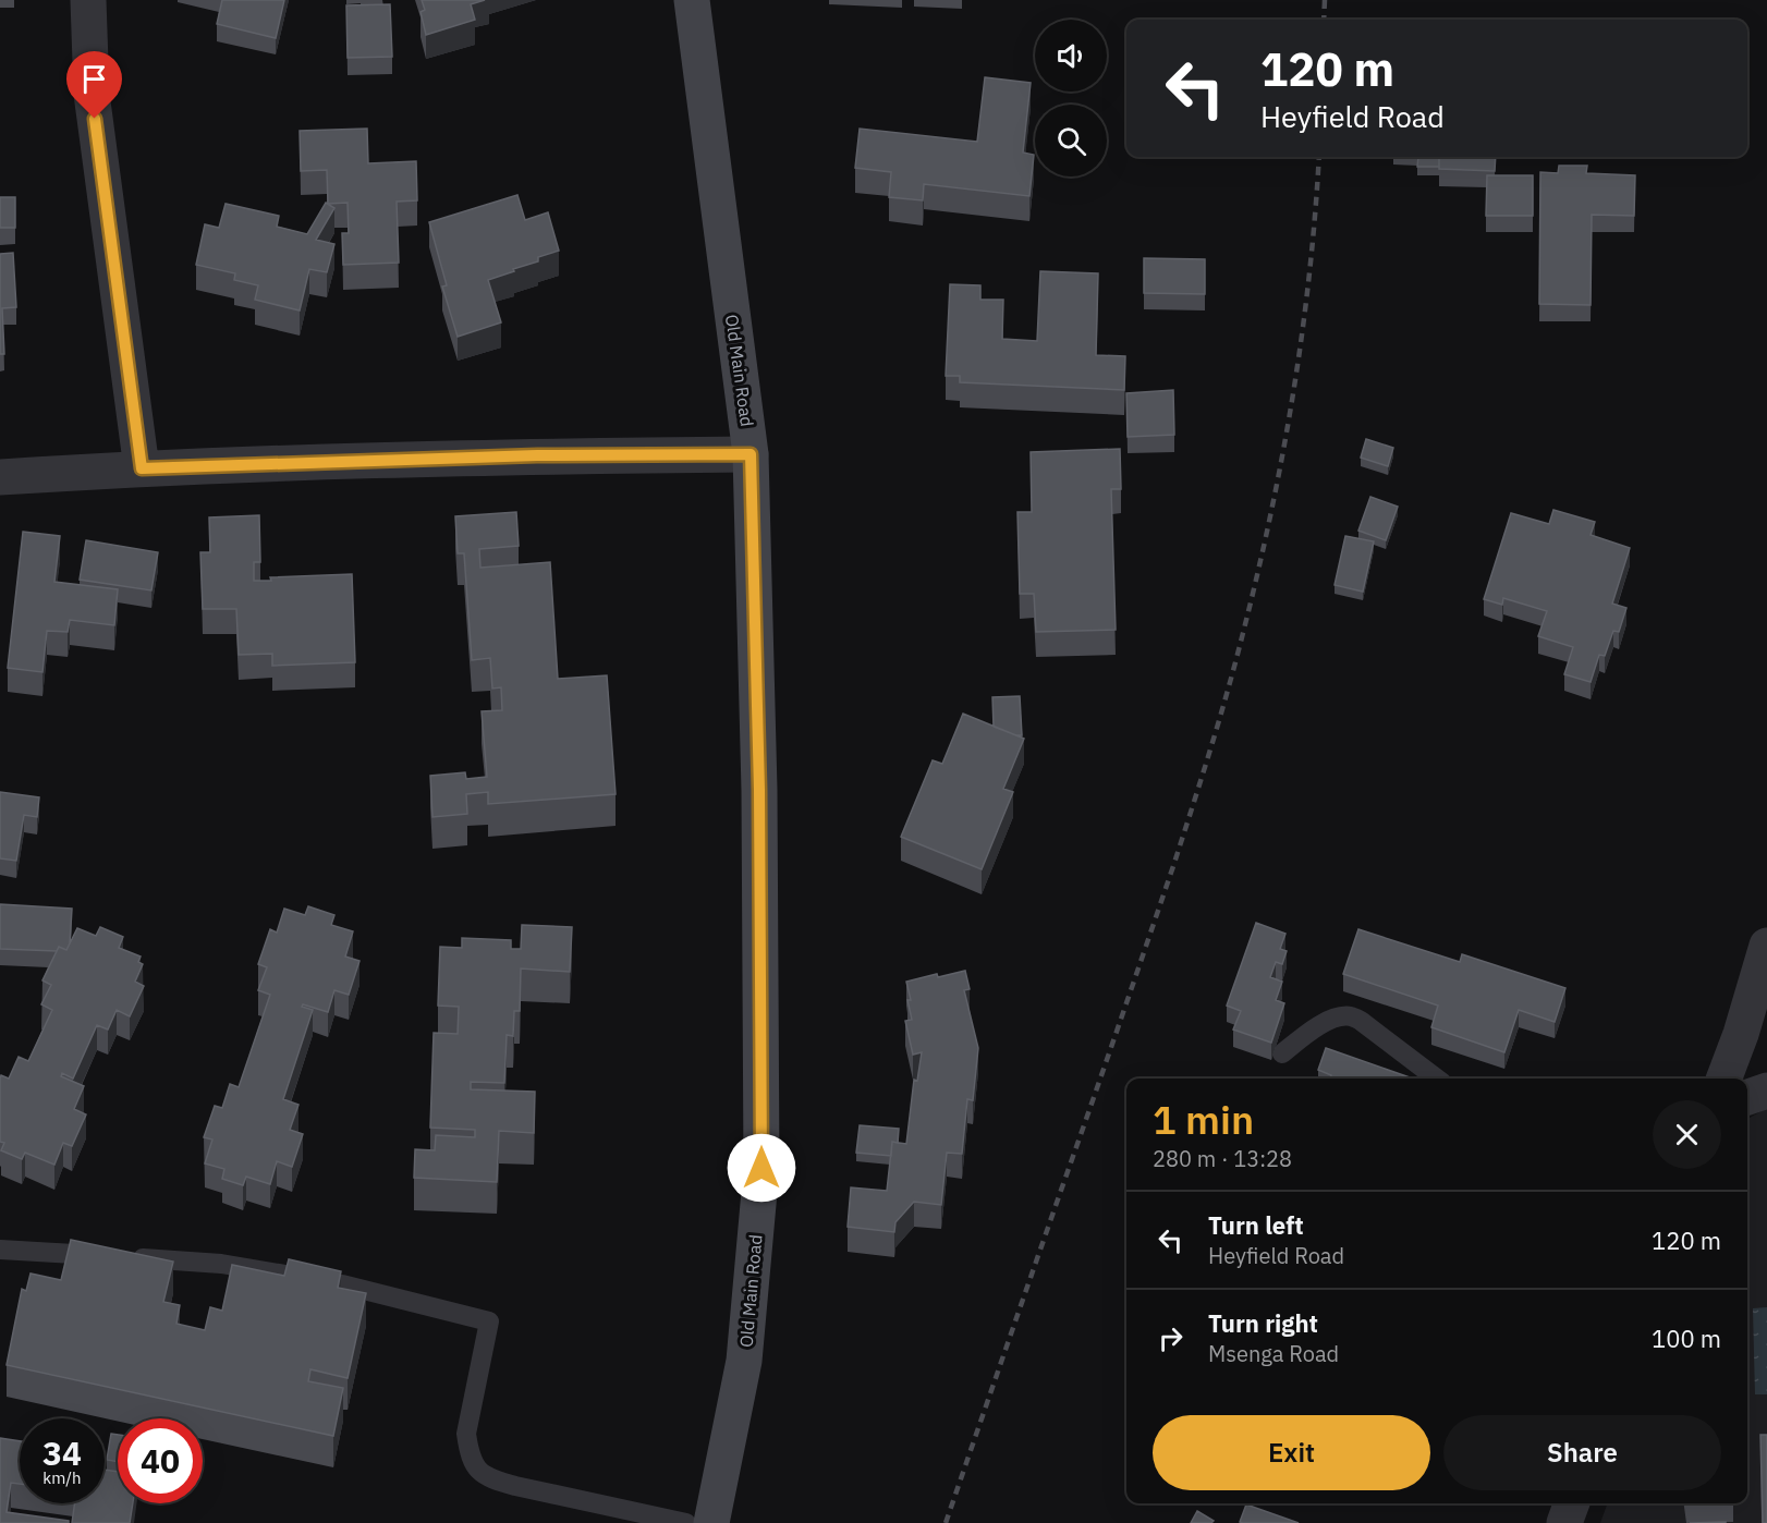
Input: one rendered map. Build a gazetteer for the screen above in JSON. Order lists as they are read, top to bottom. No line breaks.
{"streets":{"street":["Old Main Road"]},"page":{"turn":["120 m","Heyfield Road"],"heading":["1 min","280 m · 13:28"],"list":[{"name":"Turn left","note":"Heyfield Road","value":"120 m"},{"name":"Turn right","note":"Msenga Road","value":"100 m"}],"buttons":["Exit","Share"],"speed":"34 km/h","limit":"40"}}
